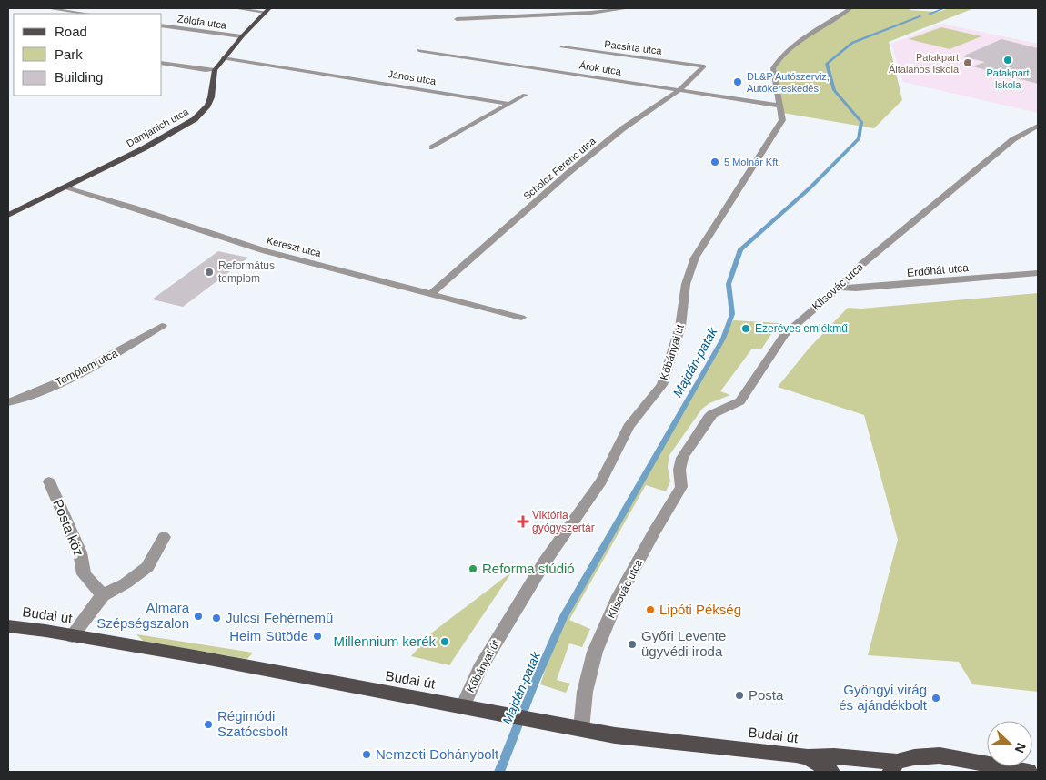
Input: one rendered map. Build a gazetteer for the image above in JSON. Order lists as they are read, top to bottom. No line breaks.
{"streets":{"main road":["Damjanich utca","Budai út"],"street":["Zöldfa utca","Pacsirta utca","Árok utca","János utca","Scholcz Ferenc utca","Kereszt utca","Erdőhát utca","Klisovác utca","Kőbányai út","Templom utca","Posta köz"]},"crossings":[["Zöldfa utca","Damjanich utca"],["Pacsirta utca","Scholcz Ferenc utca"],["Árok utca","Scholcz Ferenc utca"],["Árok utca","Kőbányai út"],["János utca","Damjanich utca"],["Damjanich utca","Kereszt utca"],["Scholcz Ferenc utca","Kereszt utca"],["Erdőhát utca","Klisovác utca"],["Klisovác utca","Budai út"],["Kőbányai út","Budai út"]],"water":["Majdán-patak"],"places":{"other":["Patakpart Iskola","Patakpart Általános Iskola","DL&P Autószerviz, Autókereskedés","5 Molnár Kft.","Református templom","Ezeréves emlékmű","Reforma stúdió","Lipóti Pékség","Almara Szépségszalon","Julcsi Fehérnemű","Heim Sütöde","Millennium kerék","Győri Levente ügyvédi iroda","Posta","Gyöngyi virág és ajándékbolt","Régimódi Szatócsbolt","Nemzeti Dohánybolt"],"health":["Viktória gyógyszertár"]},"legend":["Road","Park","Building"],"north":"right"}
